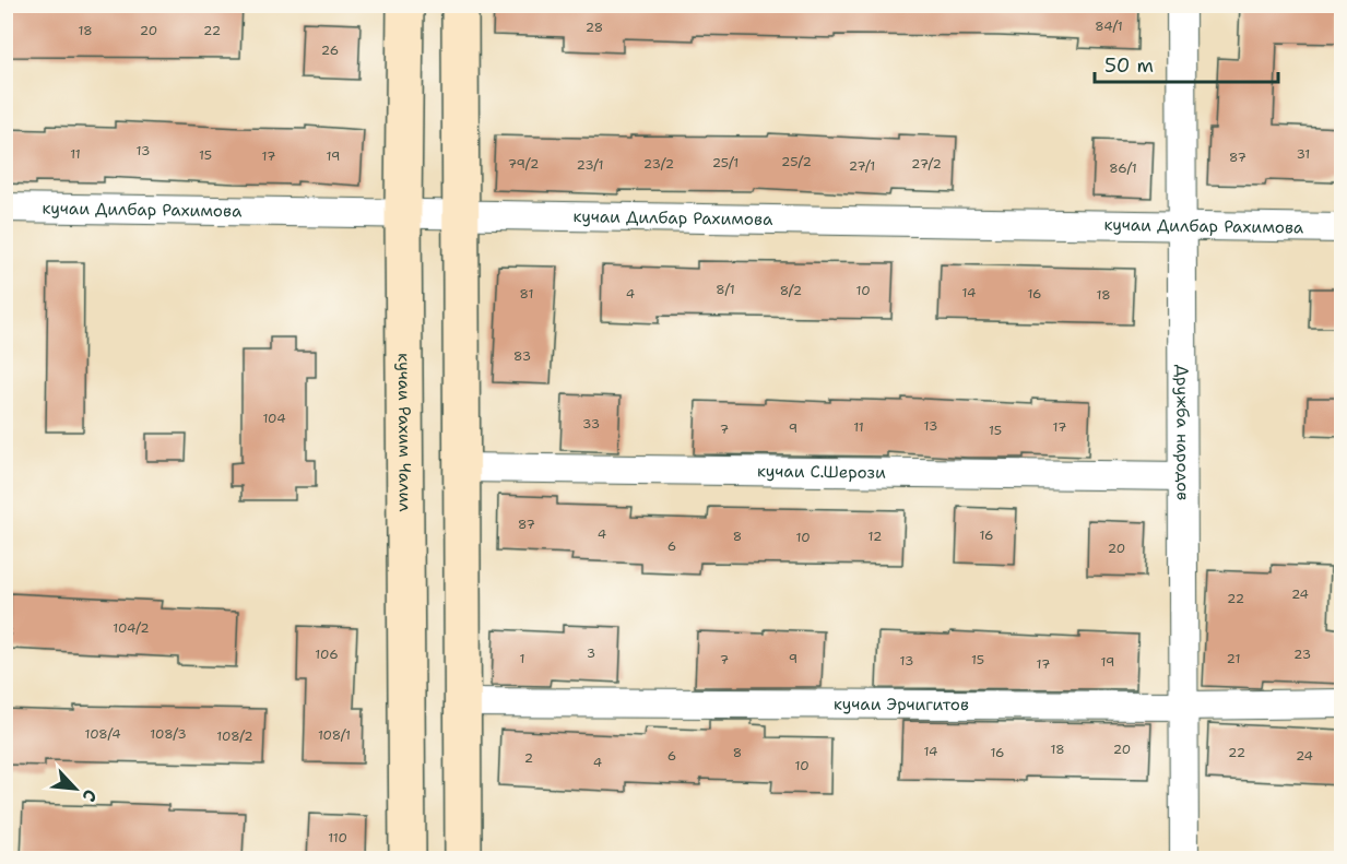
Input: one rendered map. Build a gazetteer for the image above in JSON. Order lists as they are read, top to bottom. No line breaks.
{"streets":{"main road":["кучаи Рахим Чалил"],"street":["кучаи Дилбар Рахимова","Дружба народов","кучаи С.Шерози","кучаи Эрчигитов"]},"crossings":[["кучаи Дилбар Рахимова","Дружба народов"],["кучаи Дилбар Рахимова","кучаи Рахим Чалил"],["Дружба народов","кучаи С.Шерози"],["Дружба народов","кучаи Эрчигитов"]],"house_numbers":["84/1","28","18","20","22","26","13","11","31","15","17","19","87","25/2","25/1","79/2","23/2","27/2","23/1","27/1","86/1","8/1","8/2","10","14","81","4","16","18","83","104","33","13","11","17","9","7","15","87","4","16","8","12","10","6","20","24","22","104/2","3","106","23","1","9","21","7","15","13","19","17","108/4","108/3","108/1","108/2","18","20","14","8","16","22","6","24","2","4","10","110"],"scale_bar":"50 m","north":"bottom right"}
